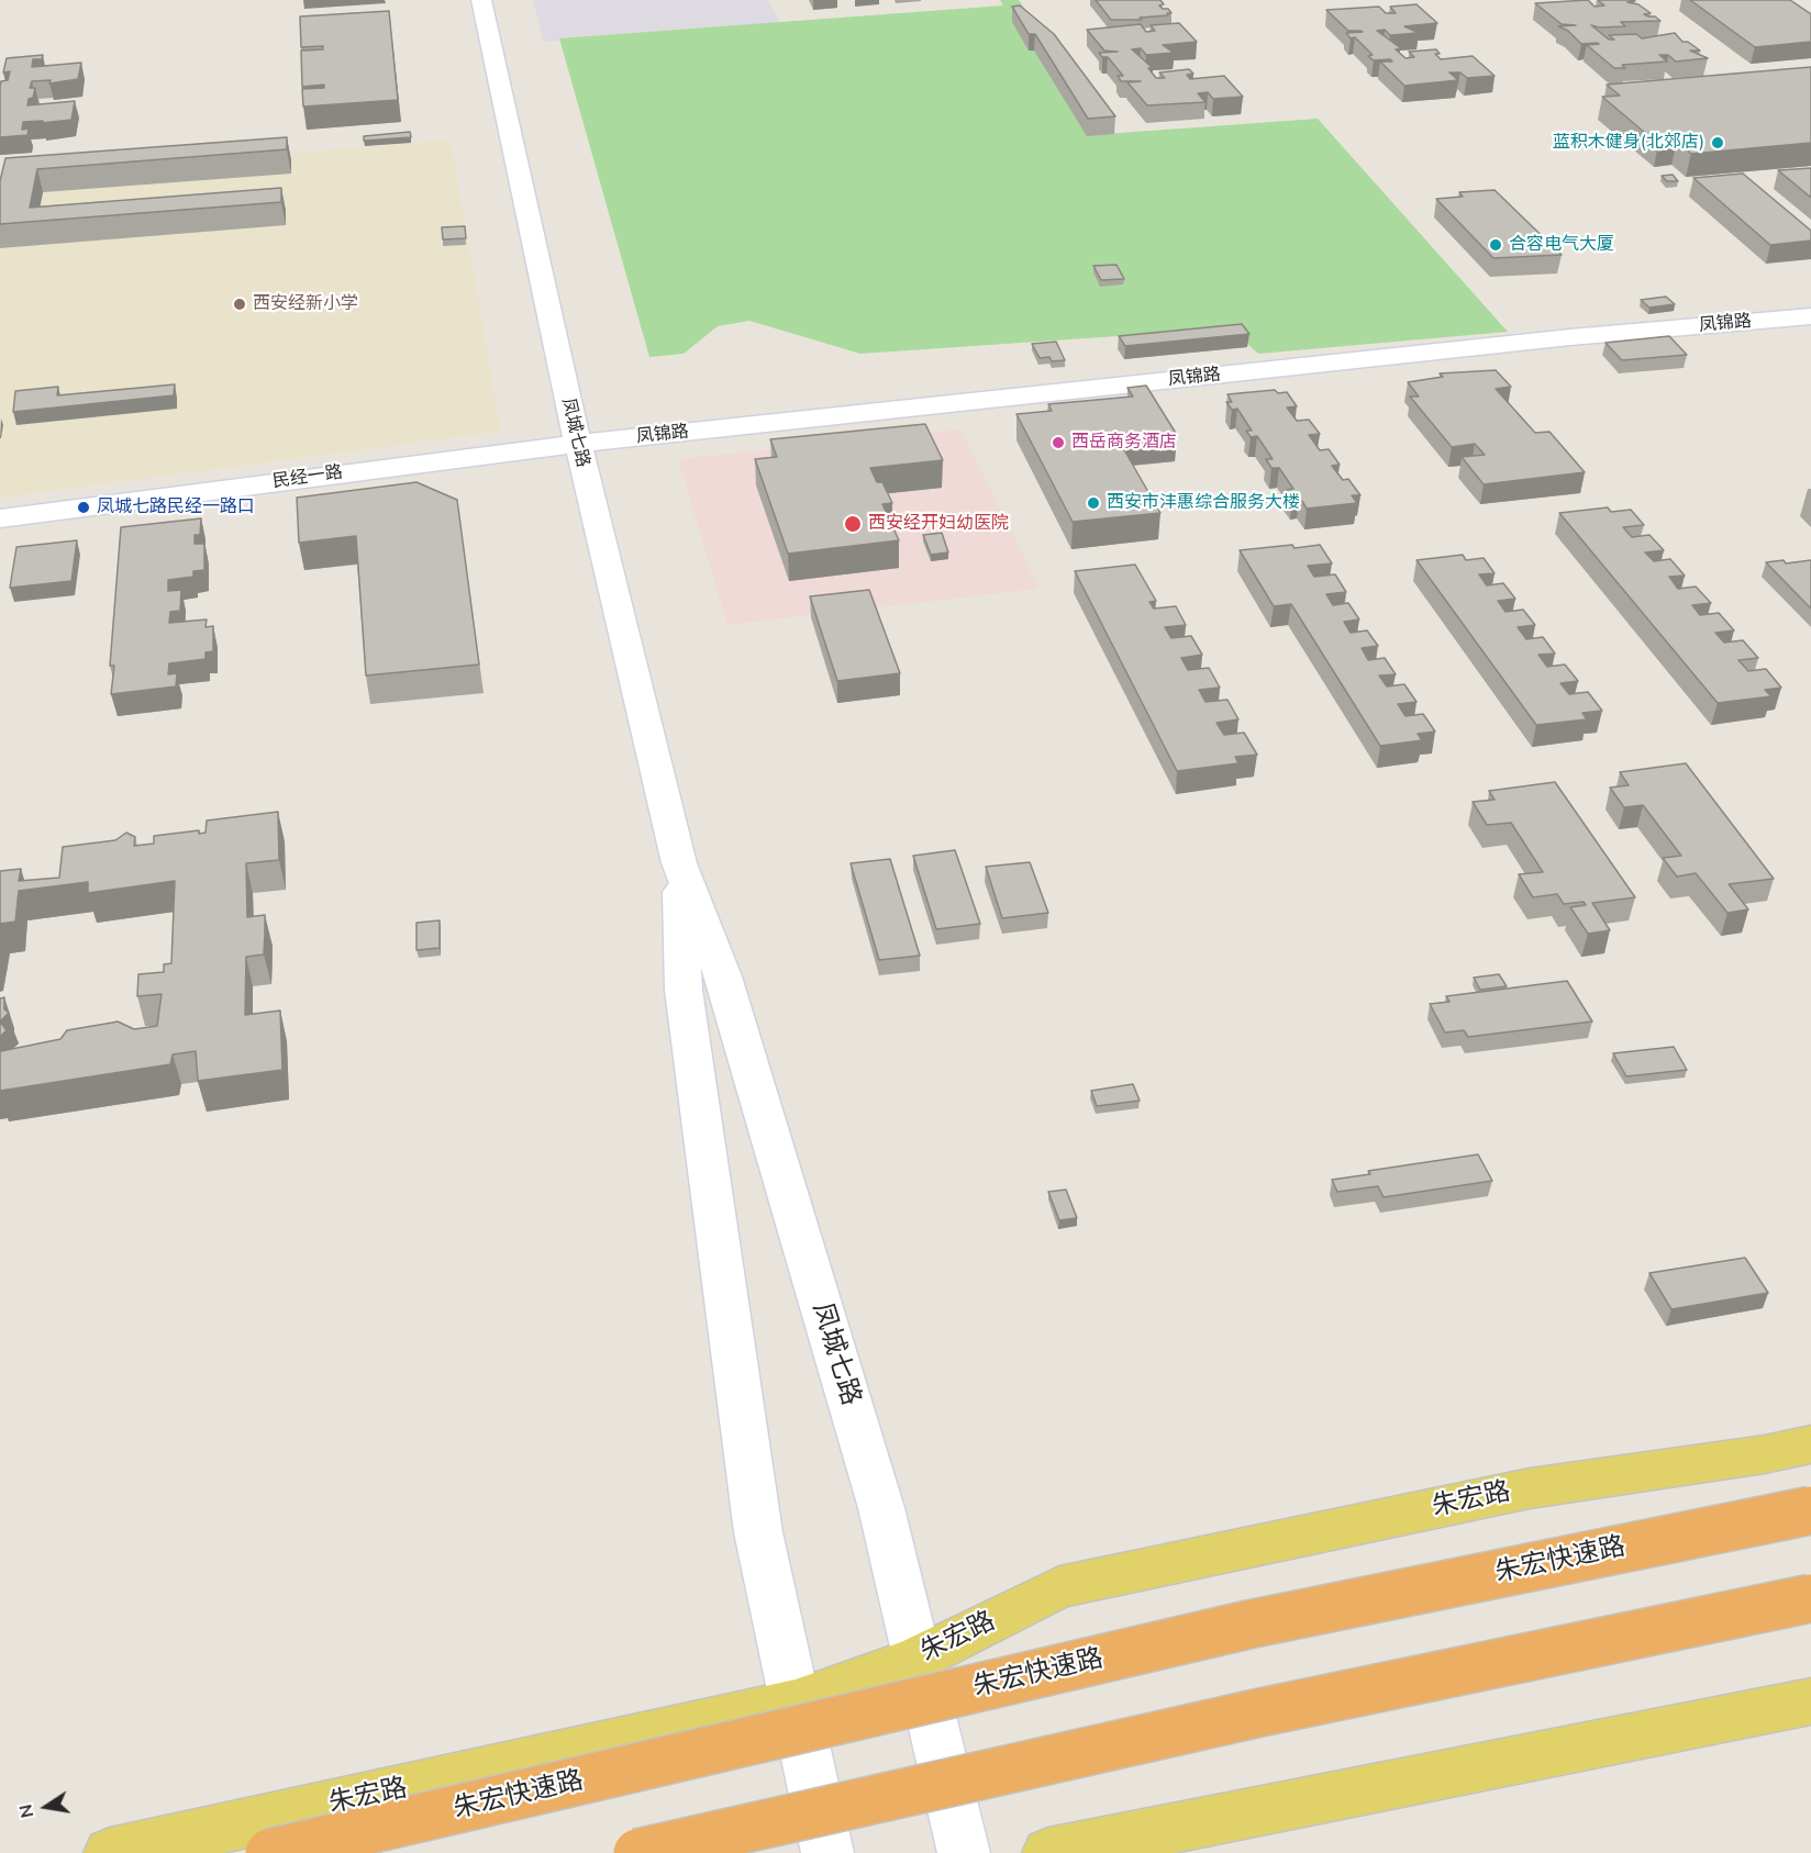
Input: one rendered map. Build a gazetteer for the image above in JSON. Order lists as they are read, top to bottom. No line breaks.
{"streets":{"highway":["朱宏快速路"],"main road":["朱宏路"],"street":["凤锦路","凤城七路","民经一路"]},"crossings":[["凤锦路","凤城七路"],["凤锦路","民经一路"],["凤城七路","民经一路"],["凤城七路","朱宏路"]],"places":["蓝积木健身(北郊店)","合容电气大厦","西安经新小学","西岳商务酒店","西安市沣惠综合服务大楼","凤城七路民经一路口","西安经开妇幼医院"],"north":"left"}
